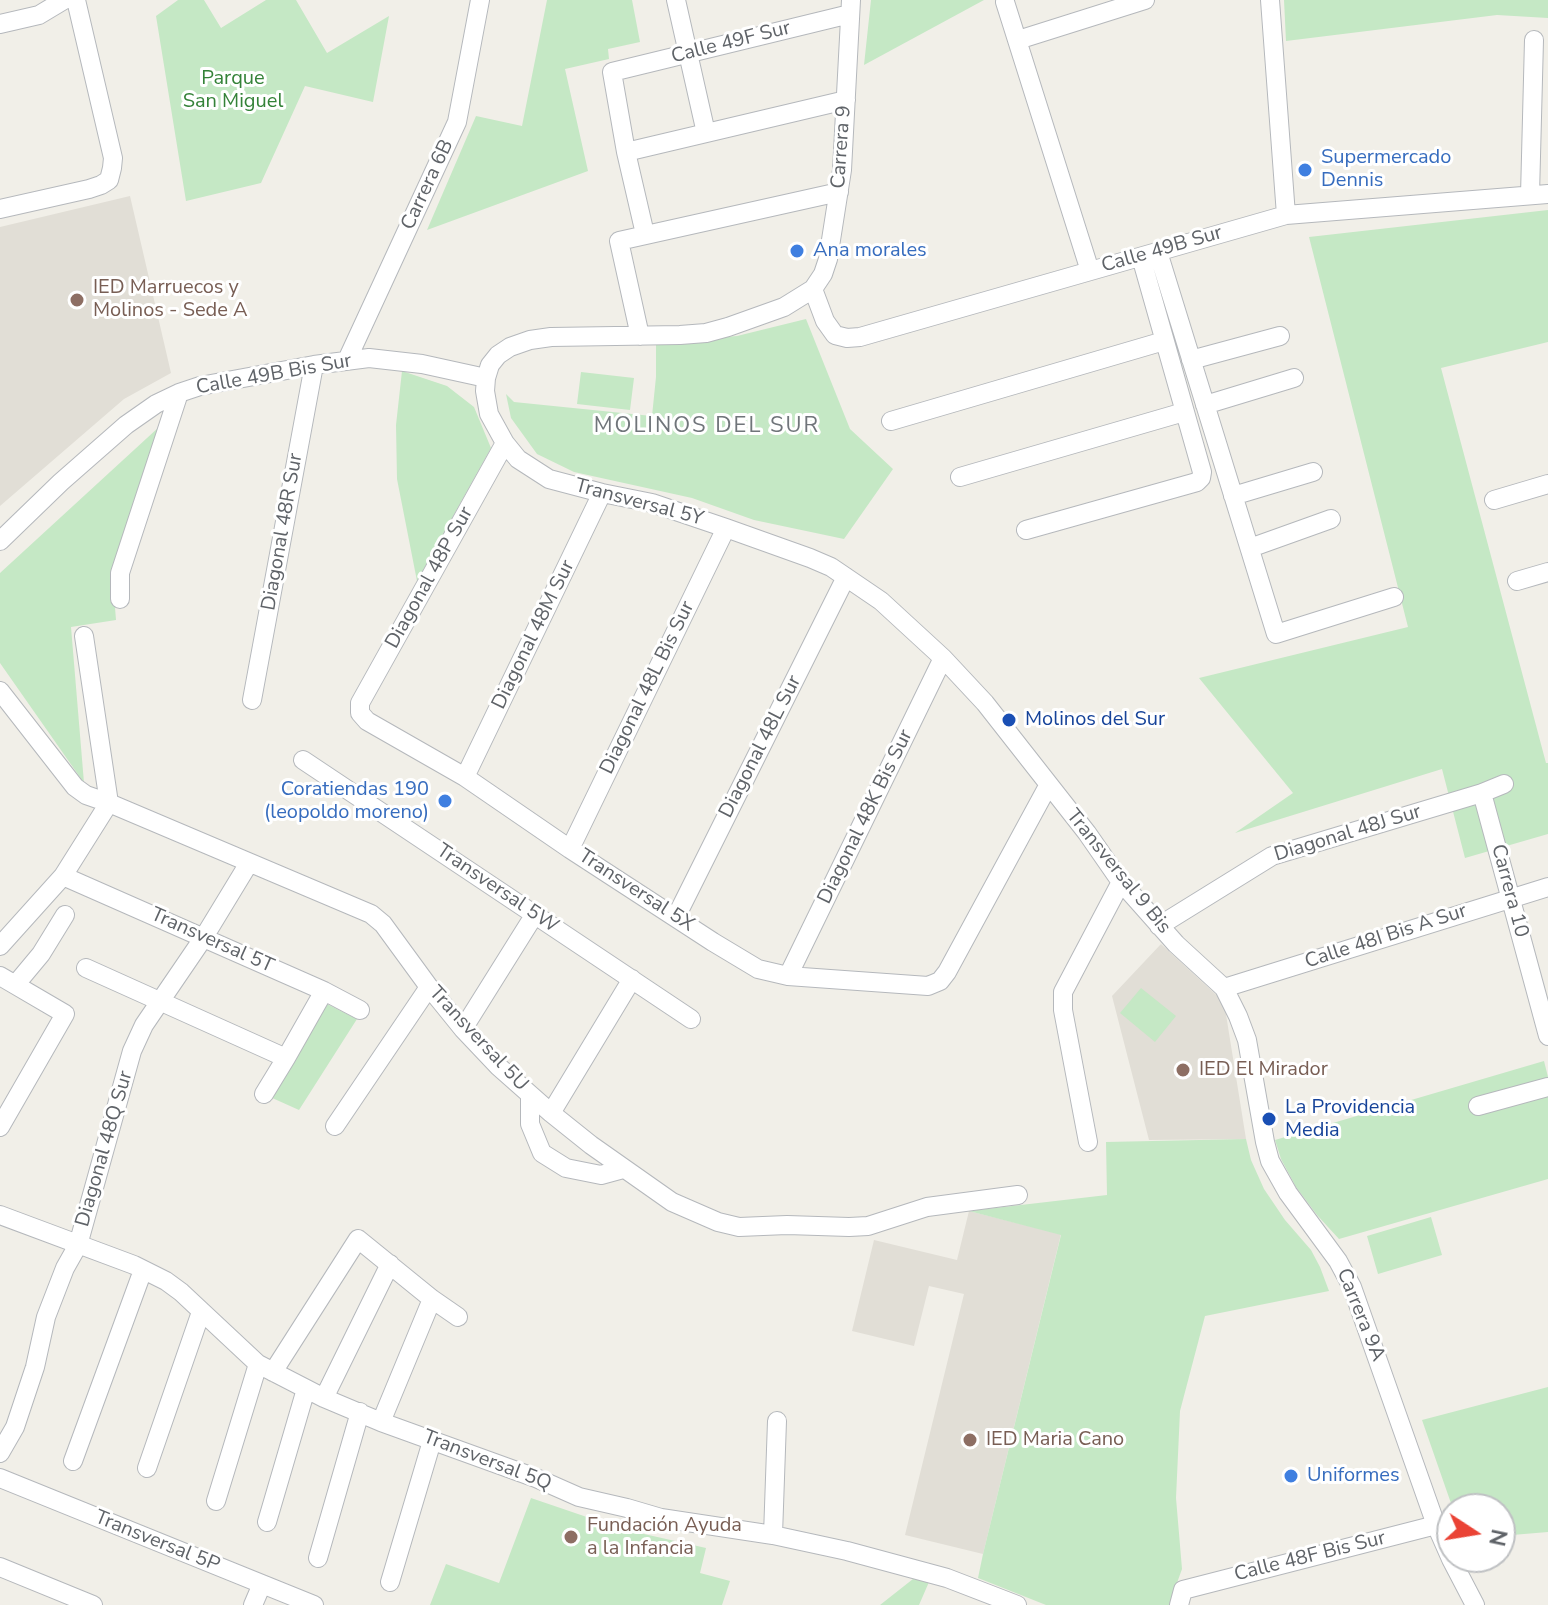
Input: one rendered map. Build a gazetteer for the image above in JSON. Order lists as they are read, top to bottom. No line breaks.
{"streets":{"street":["Calle 49F Sur","Carrera 9","Carrera 6B","Calle 49B Sur","Calle 49B Bis Sur","Transversal 5Y","Diagonal 48R Sur","Diagonal 48P Sur","Diagonal 48M Sur","Diagonal 48L Bis Sur","Diagonal 48L Sur","Diagonal 48K Bis Sur","Diagonal 48J Sur","Transversal 9 Bis","Transversal 5W","Transversal 5X","Carrera 10","Calle 48I Bis A Sur","Transversal 5T","Transversal 5U","Diagonal 48Q Sur","Carrera 9A","Transversal 5Q","Transversal 5P","Calle 48F Bis Sur"]},"crossings":[["Calle 49F Sur","Carrera 9"],["Carrera 9","Calle 49B Sur"],["Carrera 6B","Calle 49B Bis Sur"],["Calle 49B Bis Sur","Transversal 5Y"],["Calle 49B Bis Sur","Diagonal 48R Sur"],["Transversal 5Y","Diagonal 48P Sur"],["Transversal 5Y","Diagonal 48M Sur"],["Transversal 5Y","Diagonal 48L Bis Sur"],["Transversal 5Y","Diagonal 48L Sur"],["Transversal 5Y","Diagonal 48K Bis Sur"],["Transversal 5Y","Transversal 9 Bis"],["Diagonal 48P Sur","Transversal 5X"],["Diagonal 48M Sur","Transversal 5X"],["Diagonal 48L Bis Sur","Transversal 5X"],["Diagonal 48L Sur","Transversal 5X"],["Diagonal 48K Bis Sur","Transversal 9 Bis"],["Diagonal 48K Bis Sur","Transversal 5X"],["Diagonal 48J Sur","Transversal 9 Bis"],["Diagonal 48J Sur","Carrera 10"],["Transversal 9 Bis","Transversal 5X"],["Transversal 9 Bis","Calle 48I Bis A Sur"],["Transversal 9 Bis","Carrera 9A"],["Carrera 10","Calle 48I Bis A Sur"],["Calle 48I Bis A Sur","Carrera 9A"],["Transversal 5T","Diagonal 48Q Sur"],["Transversal 5U","Diagonal 48Q Sur"],["Diagonal 48Q Sur","Transversal 5Q"],["Carrera 9A","Calle 48F Bis Sur"]],"districts":["MOLINOS DEL SUR"],"parks":["Parque San Miguel"],"places":["Supermercado Dennis","Ana morales","IED Marruecos y Molinos - Sede A","Molinos del Sur","Coratiendas 190 (leopoldo moreno)","IED El Mirador","La Providencia Media","IED Maria Cano","Uniformes","Fundación Ayuda a la Infancia"],"north":"right"}
